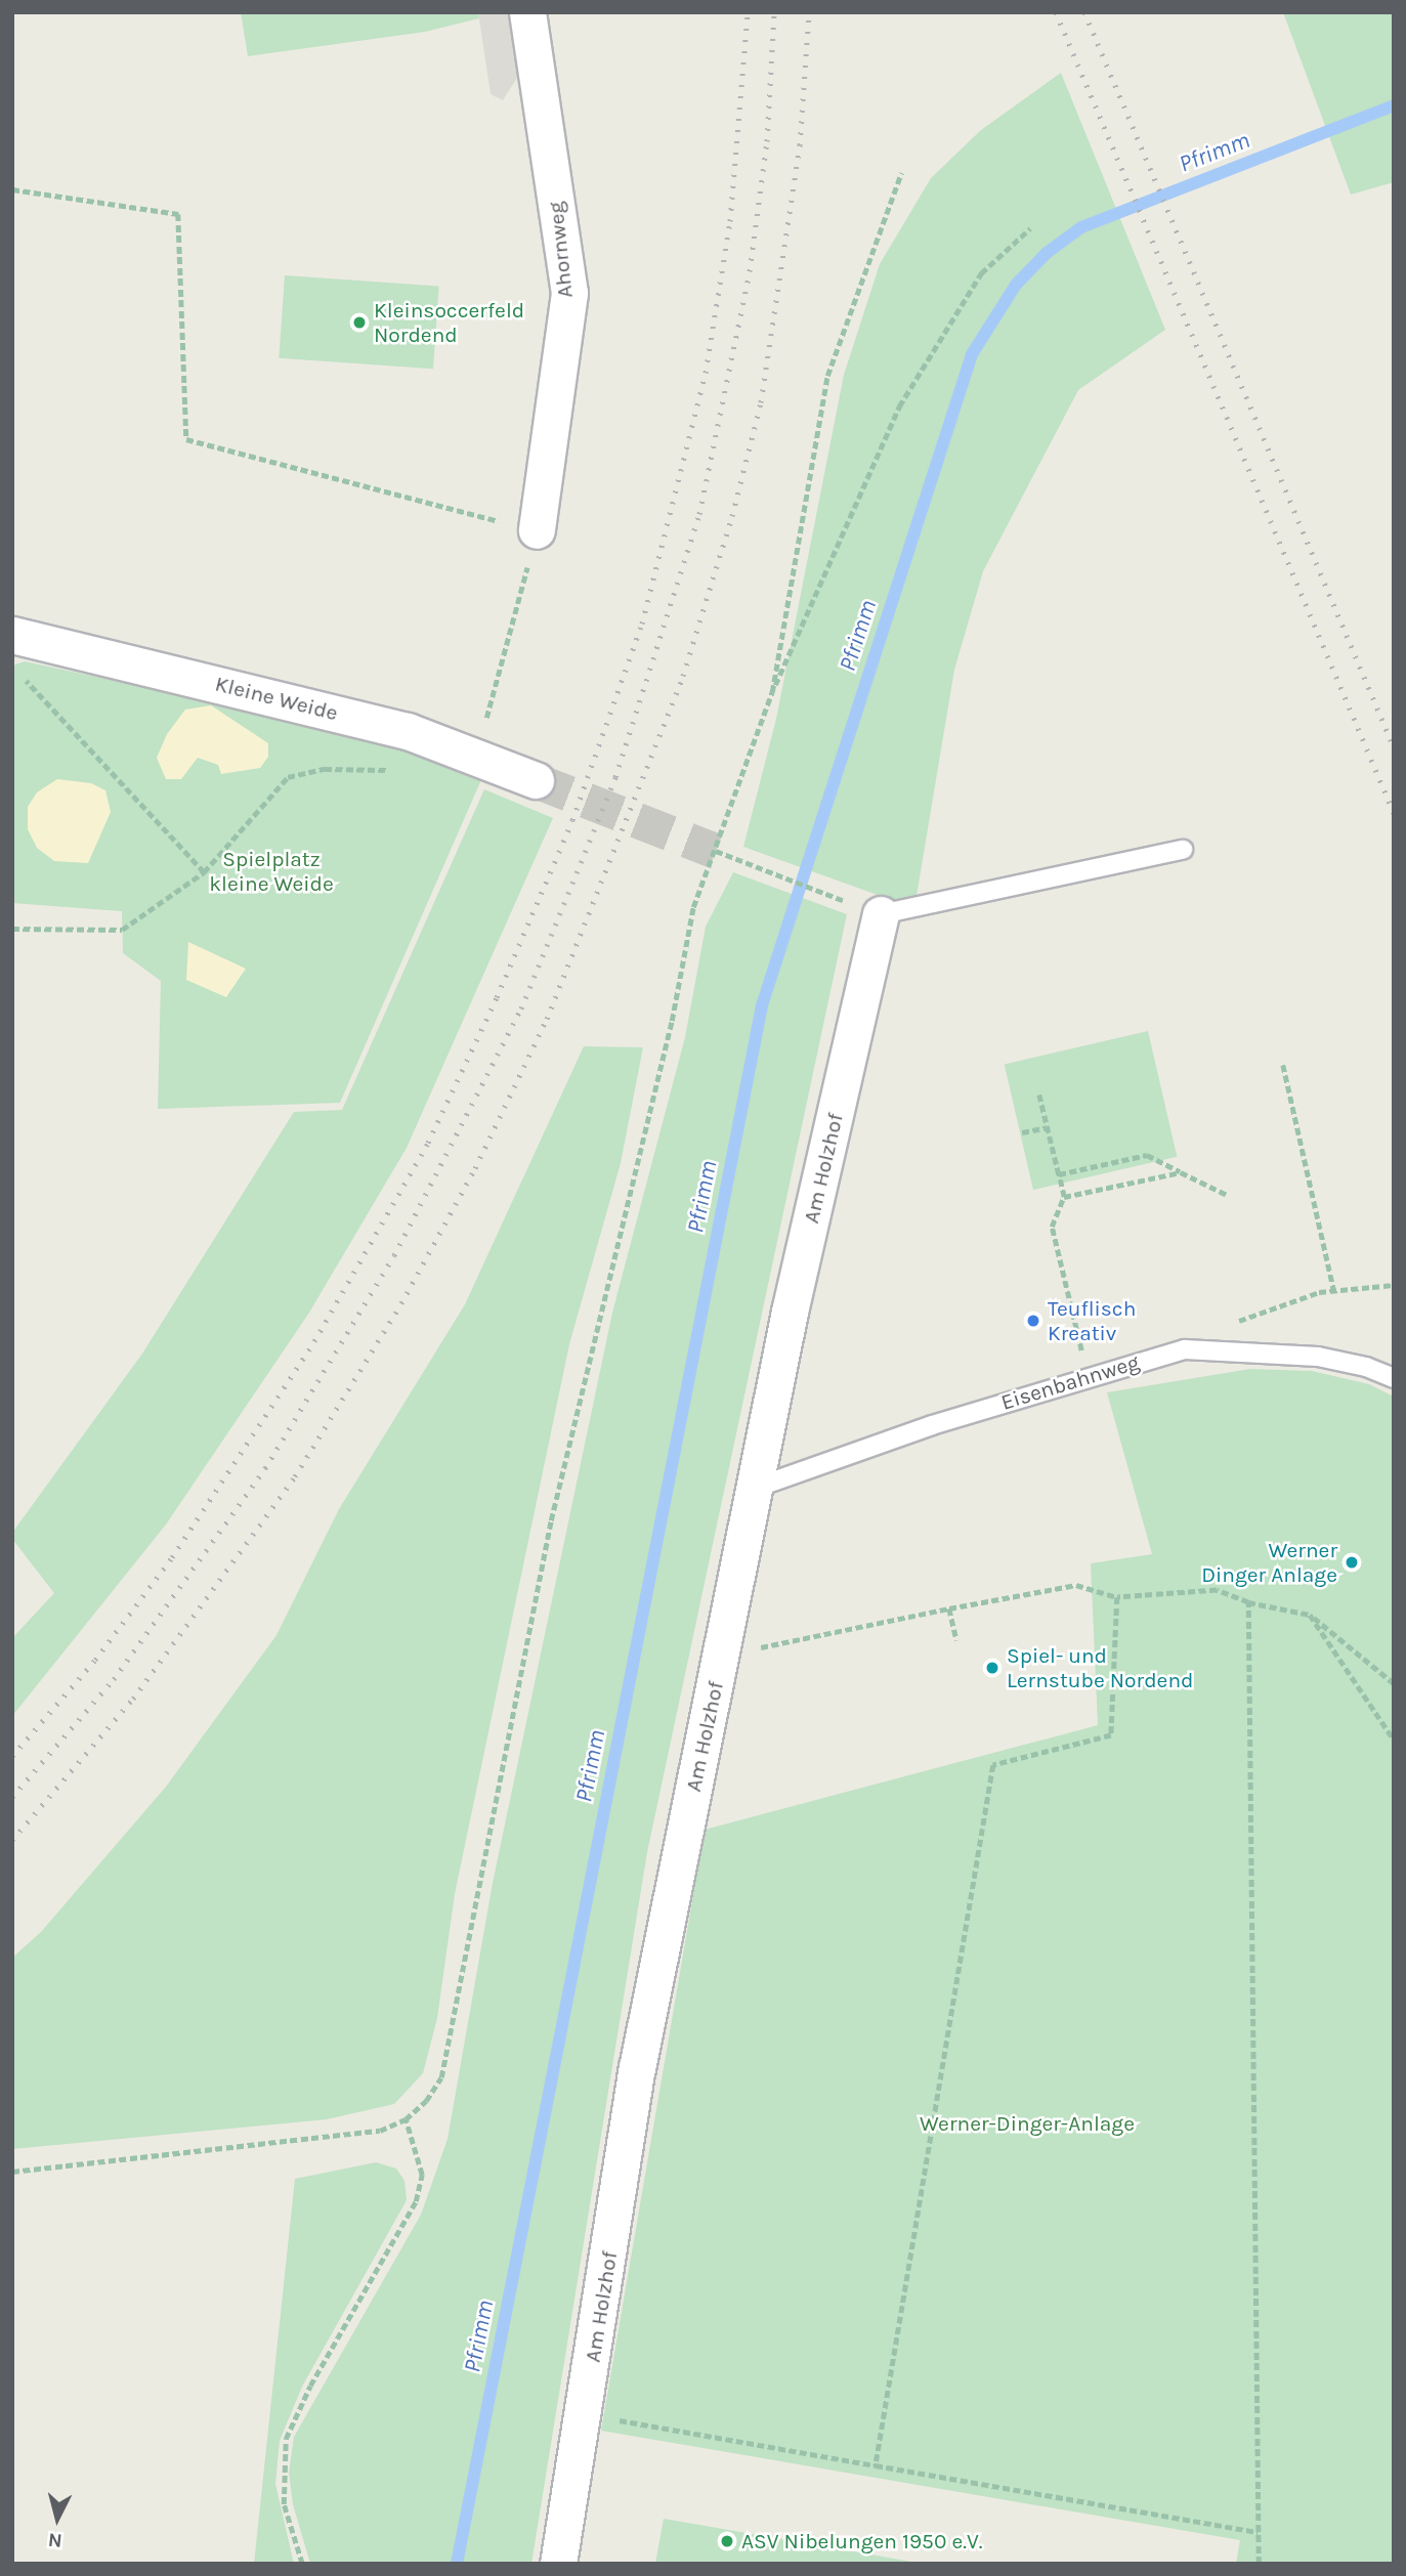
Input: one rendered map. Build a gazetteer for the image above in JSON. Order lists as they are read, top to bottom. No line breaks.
{"streets":{"street":["Ahornweg","Kleine Weide","Am Holzhof"],"lane":["Eisenbahnweg"]},"crossings":[["Am Holzhof","Eisenbahnweg"]],"water":["Pfrimm"],"parks":["Spielplatz kleine Weide","Werner-Dinger-Anlage"],"places":["Kleinsoccerfeld Nordend","Teuflisch Kreativ","Werner Dinger Anlage","Spiel- und Lernstube Nordend","ASV Nibelungen 1950 e.V."],"north":"bottom"}
